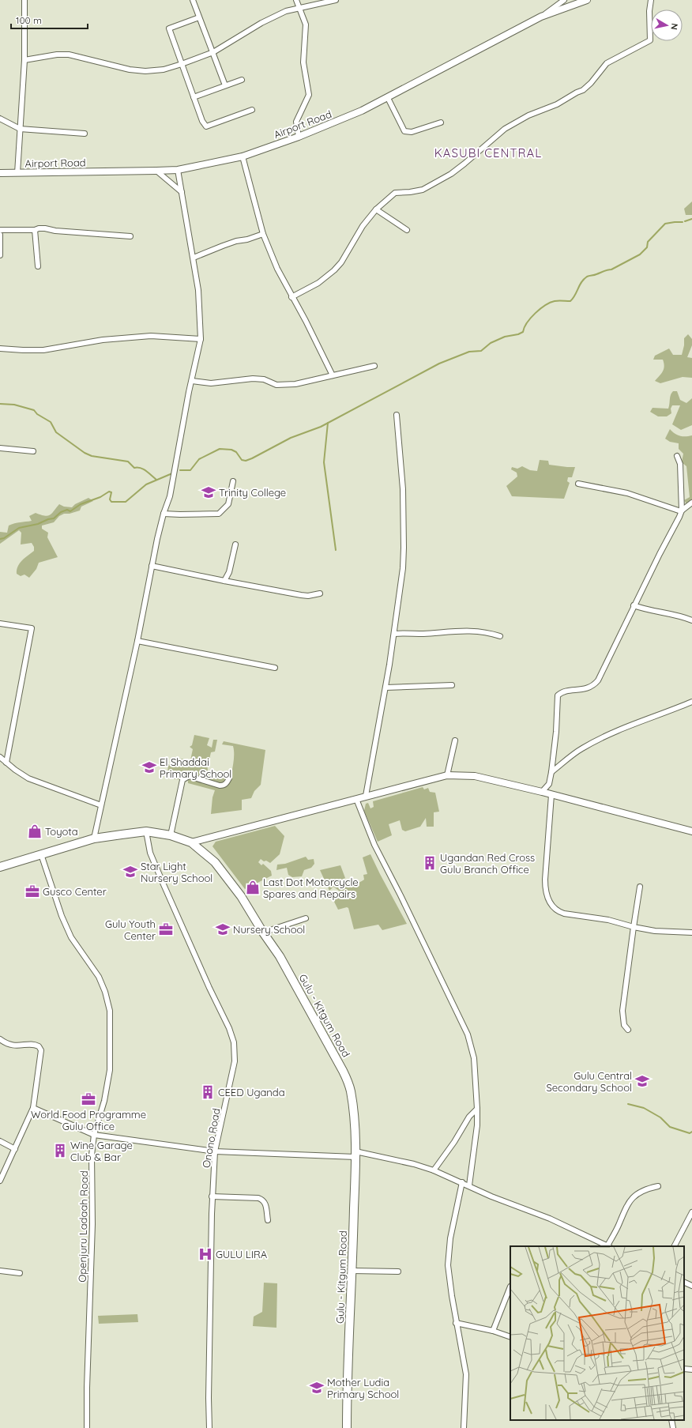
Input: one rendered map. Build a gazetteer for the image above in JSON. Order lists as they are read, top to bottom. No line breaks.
{"streets":{"main road":["Gulu - Kitgum Road"],"street":["Airport Road","Onono Road","Openjuru Ladaah Road"]},"crossings":[["Gulu - Kitgum Road","Onono Road"],["Gulu - Kitgum Road","Openjuru Ladaah Road"]],"districts":["KASUBI CENTRAL"],"places":{"school or university":["Trinity College","El Shaddai Primary School","Star Light Nursery School","Nursery School","Gulu Central Secondary School","Mother Ludia Primary School"],"shop":["Toyota","Last Dot Motorcycle Spares and Repairs"],"building":["Ugandan Red Cross Gulu Branch Office","CEED Uganda","Wine Garage Club & Bar"],"office":["Gusco Center","Gulu Youth Center","World Food Programme Gulu Office"],"hospital":["GULU LIRA"]},"scale_bar":"100 m","north":"right"}
